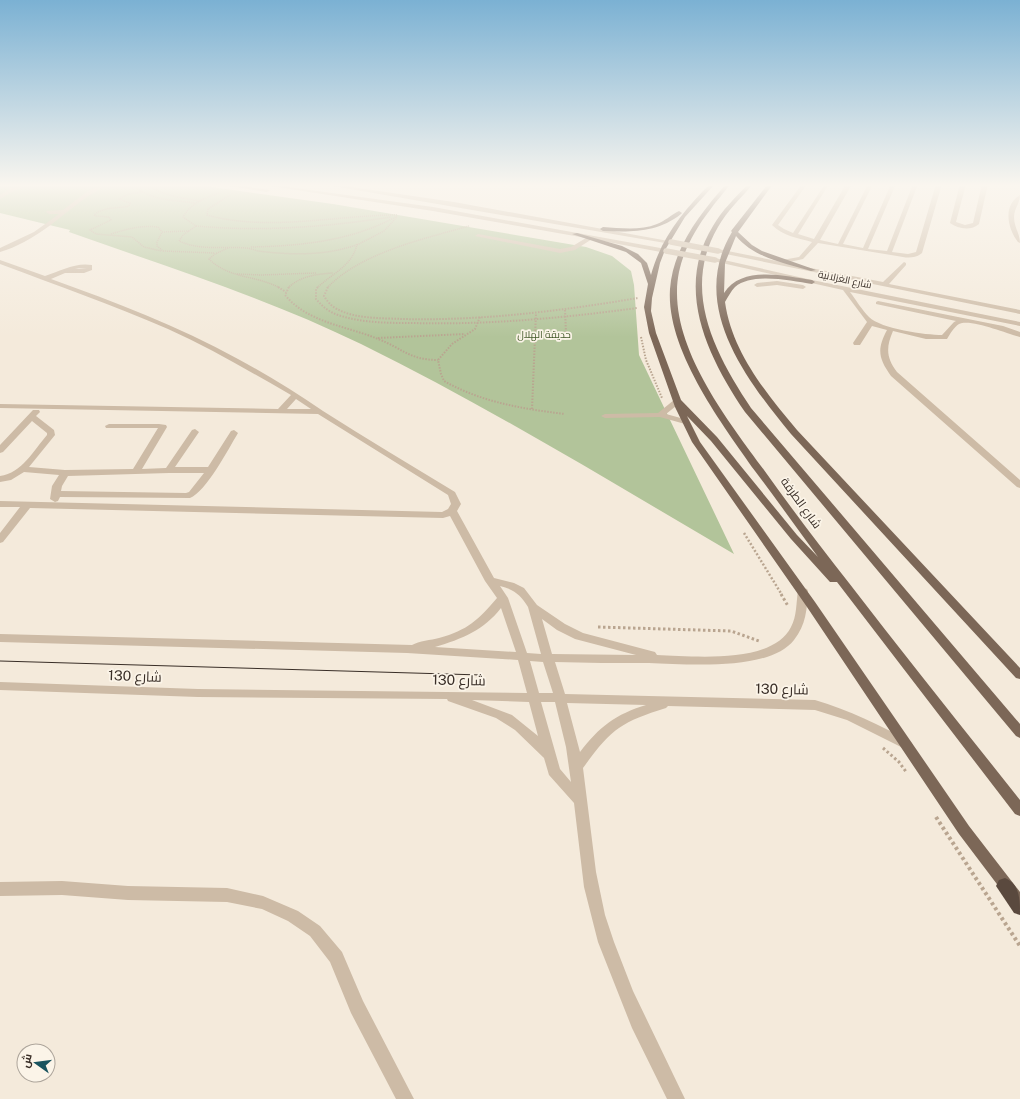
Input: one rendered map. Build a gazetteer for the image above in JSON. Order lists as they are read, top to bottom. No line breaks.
{"streets":{"main road":["شارع الطرفة"],"street":["شارع الغزلانية","شارع 130"]},"parks":["حديقة الهلال"],"north":"left"}
